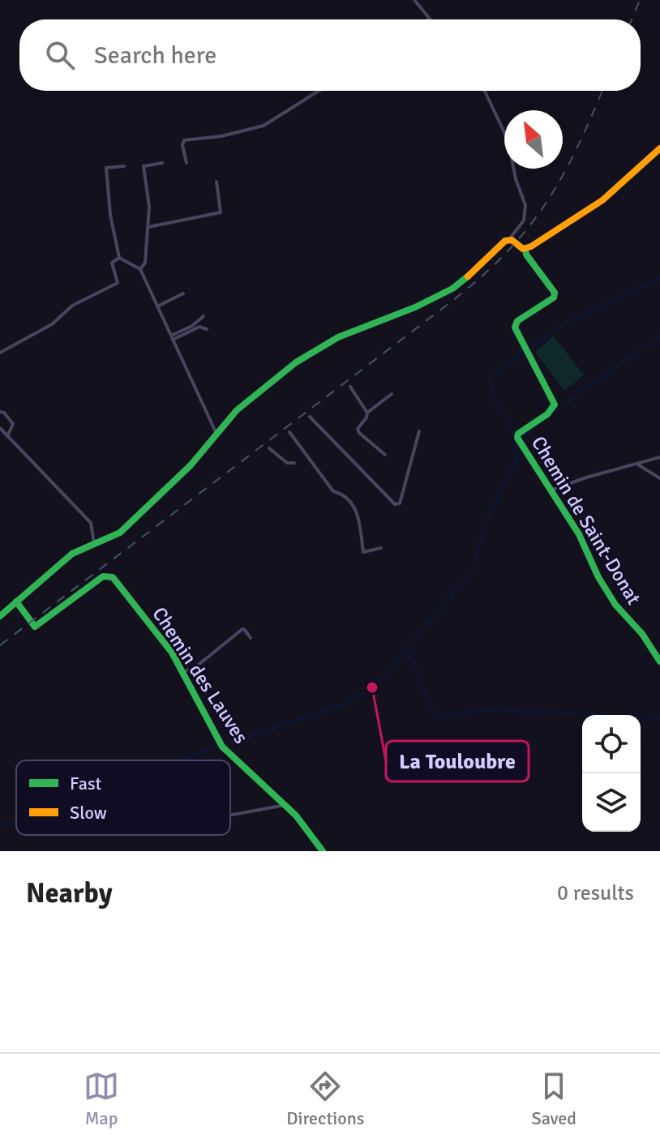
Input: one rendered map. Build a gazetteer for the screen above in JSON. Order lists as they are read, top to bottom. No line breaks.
{"streets":{"street":["Chemin de Saint-Donat","Chemin des Lauves"]},"places":["La Touloubre"],"legend":["Fast","Slow"],"north":"top left","page":{"search":"Search here","heading":["Nearby","0 results"],"nav":["Map","Directions","Saved"]}}
